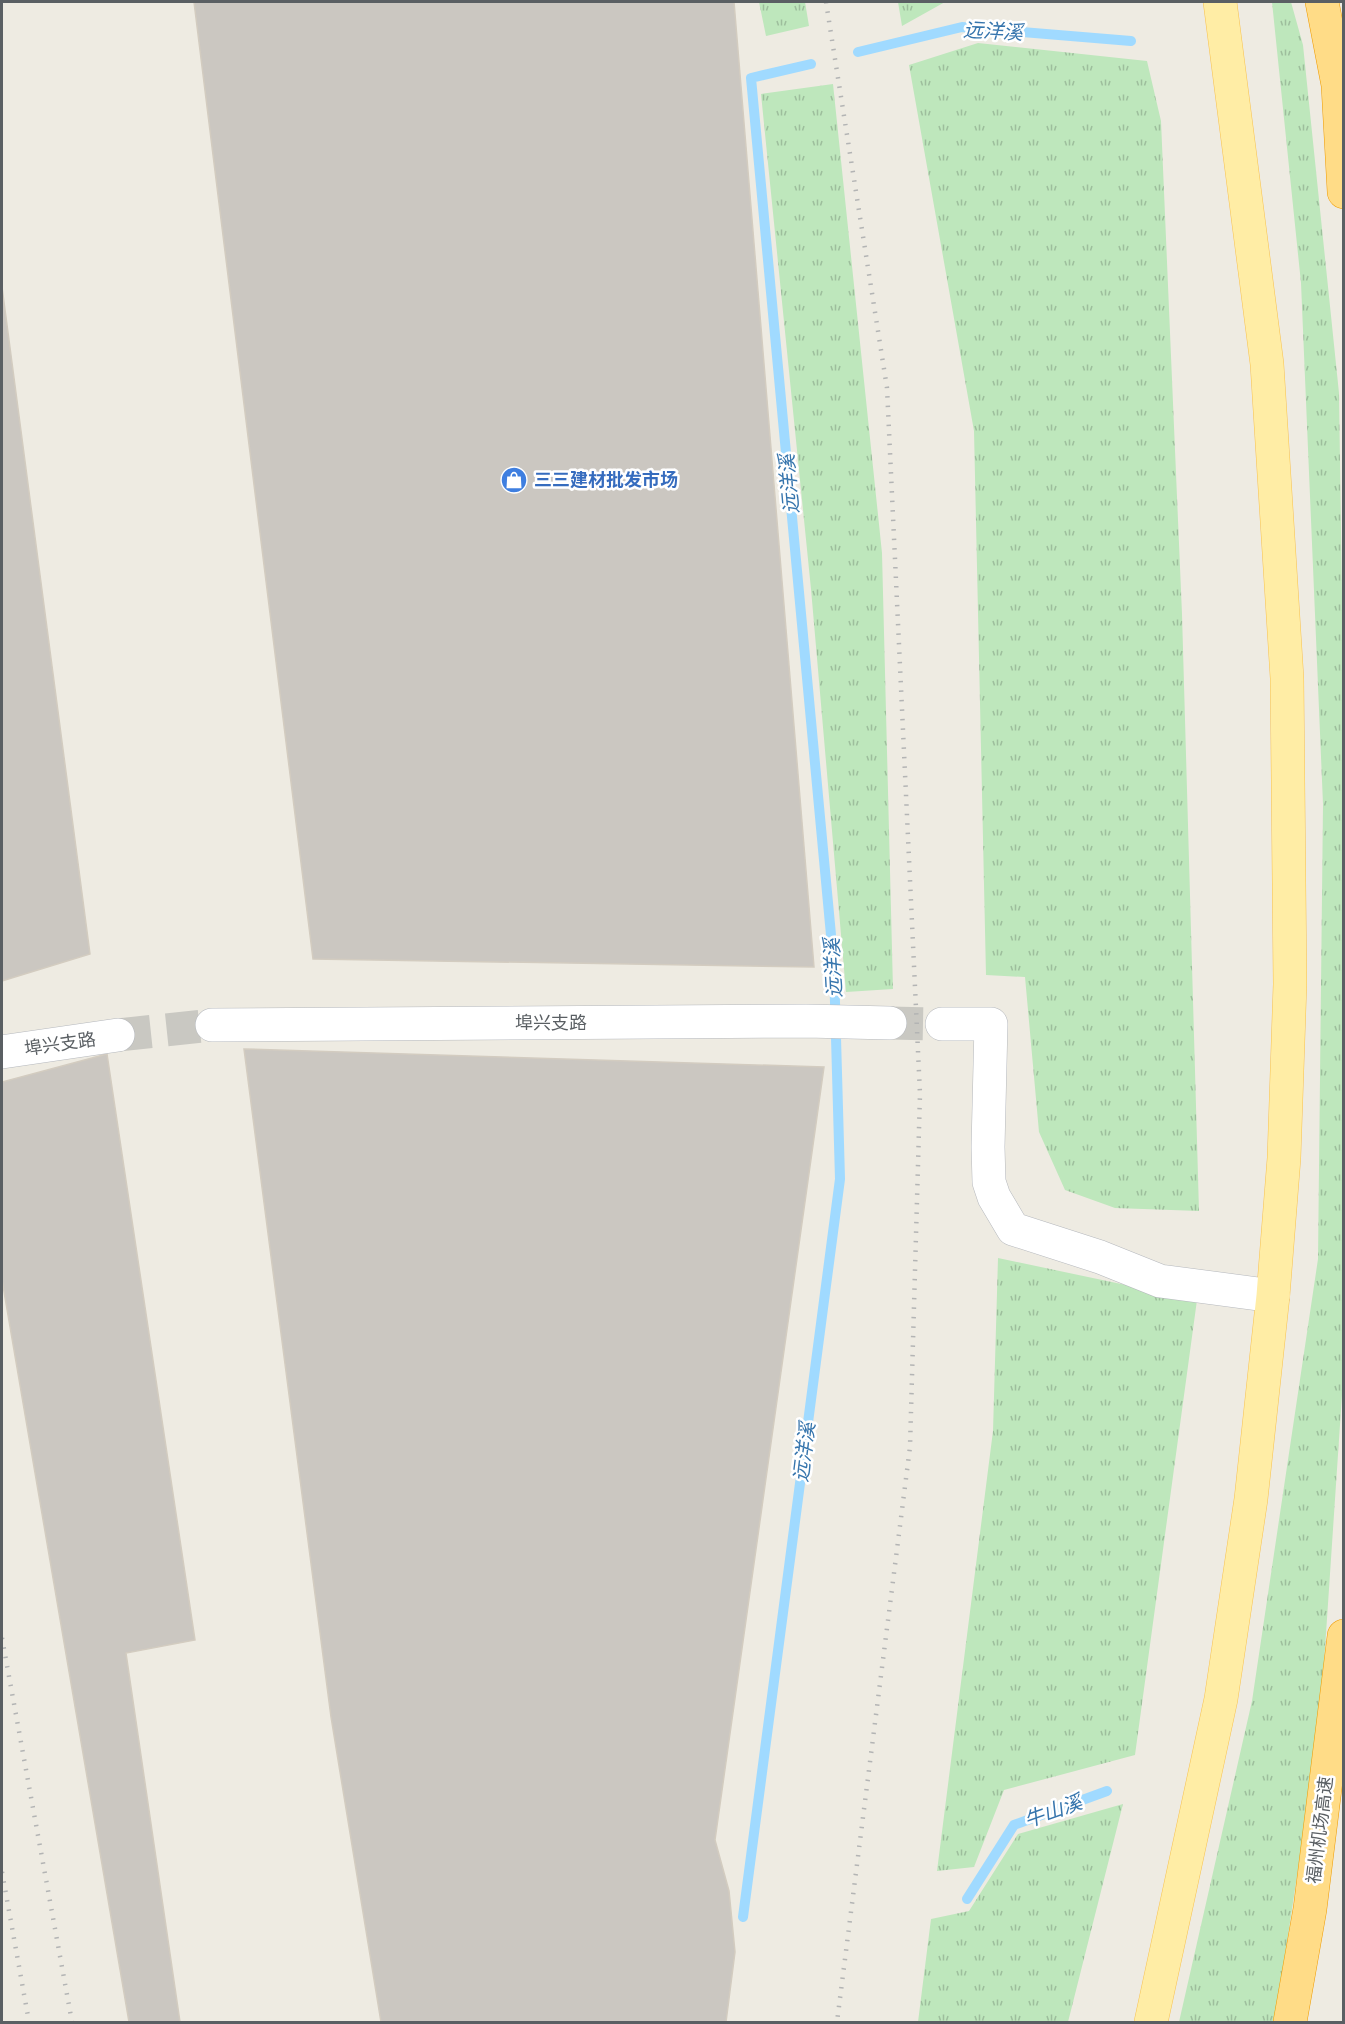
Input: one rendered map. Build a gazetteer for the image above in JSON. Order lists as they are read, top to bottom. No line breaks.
{"streets":{"highway":["福州机场高速"],"street":["埠兴支路"]},"water":["远洋溪","牛山溪"],"places":{"shop":["三三建材批发市场"]}}
